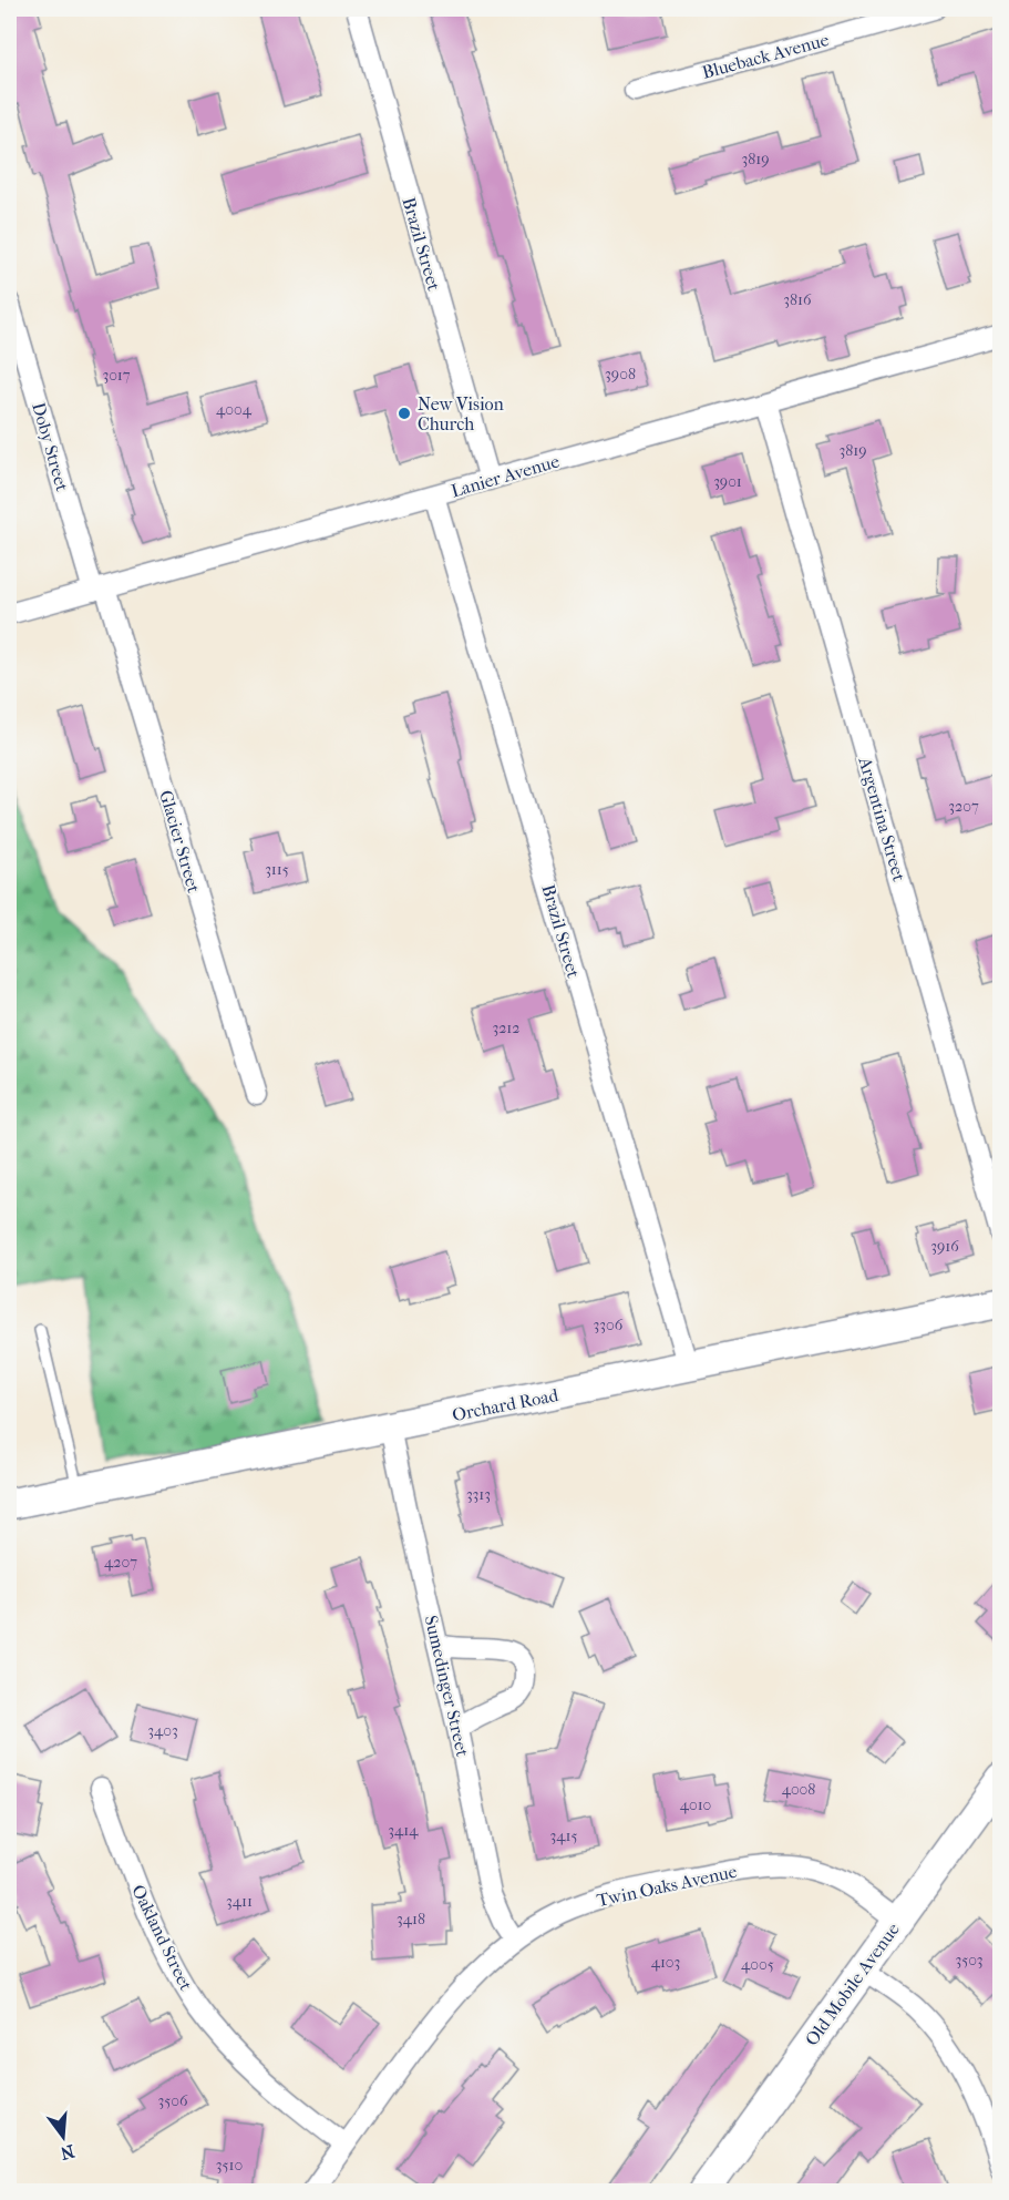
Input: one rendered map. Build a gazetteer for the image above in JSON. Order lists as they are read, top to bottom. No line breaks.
{"streets":{"main road":["Orchard Road","Old Mobile Avenue"],"street":["Blueback Avenue","Brazil Street","Doby Street","Lanier Avenue","Argentina Street","Glacier Street","Sumedinger Street","Twin Oaks Avenue","Oakland Street"]},"crossings":[["Brazil Street","Lanier Avenue"],["Brazil Street","Orchard Road"],["Doby Street","Lanier Avenue"],["Doby Street","Glacier Street"],["Lanier Avenue","Argentina Street"],["Lanier Avenue","Glacier Street"],["Orchard Road","Sumedinger Street"],["Sumedinger Street","Twin Oaks Avenue"],["Twin Oaks Avenue","Oakland Street"],["Twin Oaks Avenue","Old Mobile Avenue"]],"places":["New Vision Church"],"house_numbers":["3819","3816","3908","3017","4004","3819","3901","3207","3115","3212","3916","3306","3313","4207","3403","4008","4010","3414","3415","3411","3418","3503","4103","4005","3506","3510"],"north":"bottom"}
